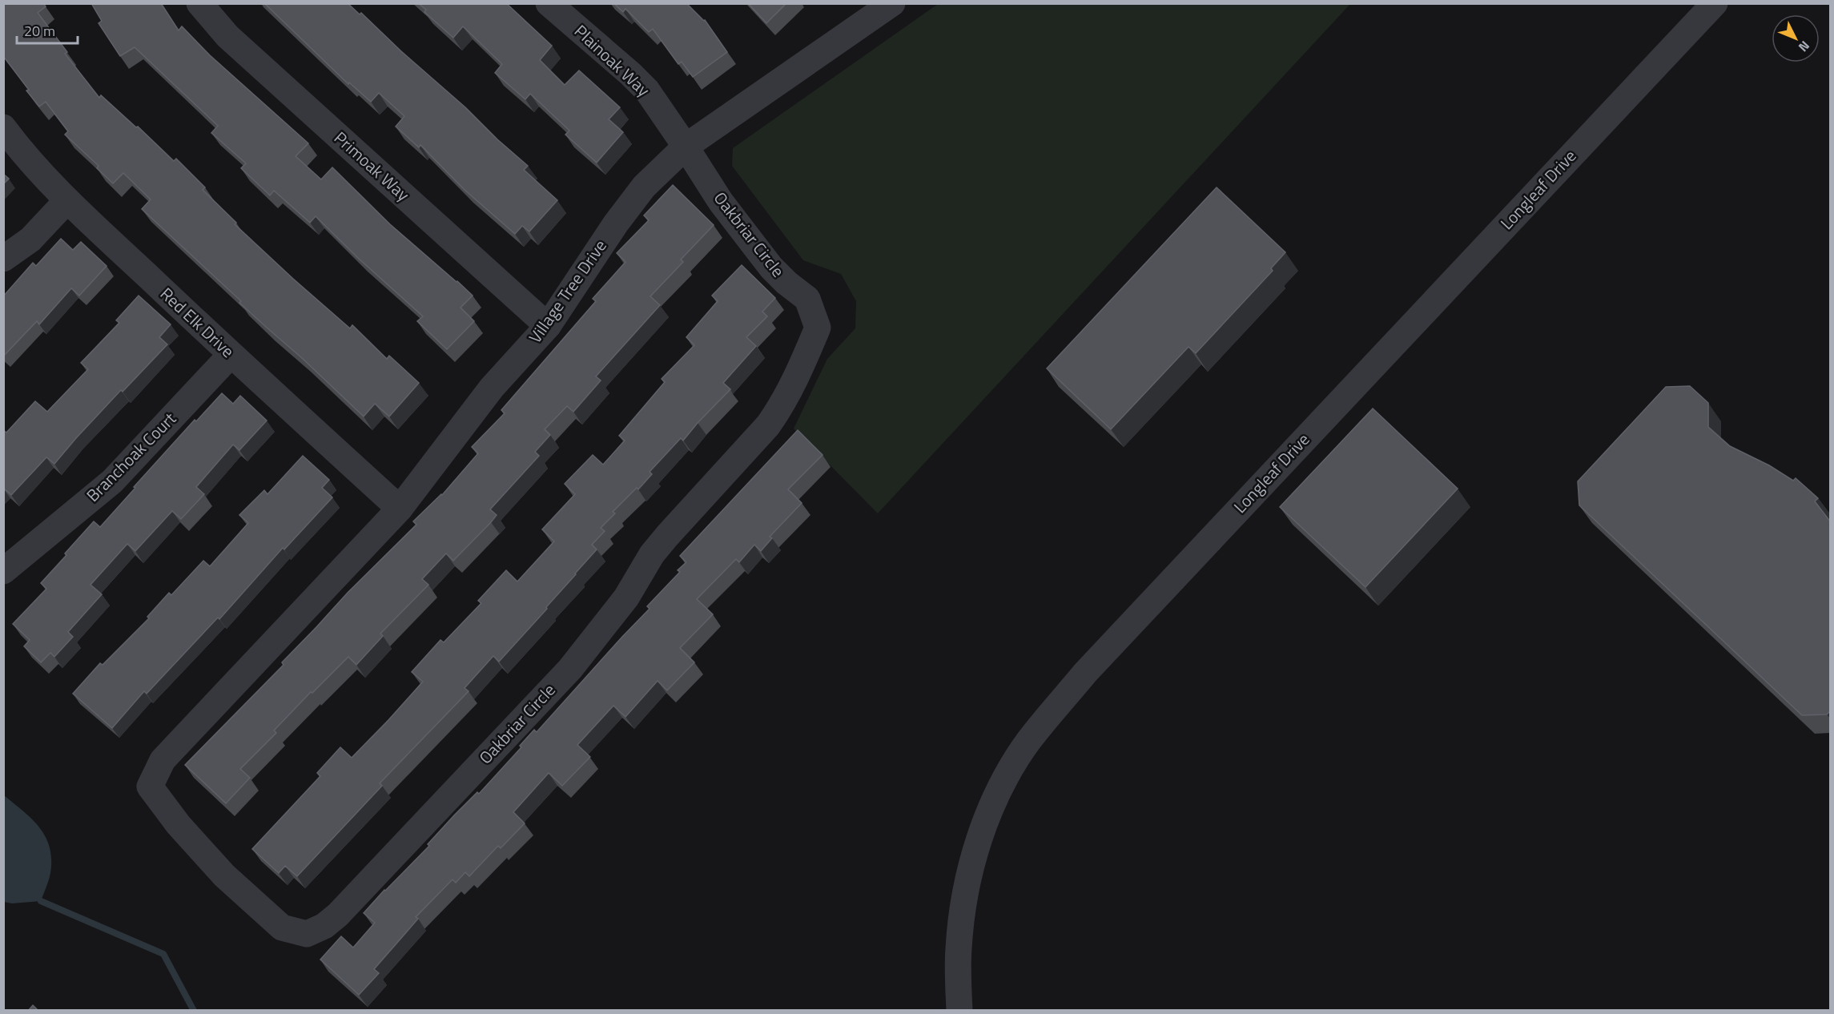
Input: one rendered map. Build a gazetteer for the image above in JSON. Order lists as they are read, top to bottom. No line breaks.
{"streets":{"street":["Plainoak Way","Primoak Way","Longleaf Drive","Oakbriar Circle","Village Tree Drive","Red Elk Drive","Branchoak Court"]},"crossings":[["Plainoak Way","Oakbriar Circle"],["Plainoak Way","Village Tree Drive"],["Primoak Way","Village Tree Drive"],["Oakbriar Circle","Village Tree Drive"],["Village Tree Drive","Red Elk Drive"],["Red Elk Drive","Branchoak Court"]],"scale_bar":"20 m","north":"bottom right"}
